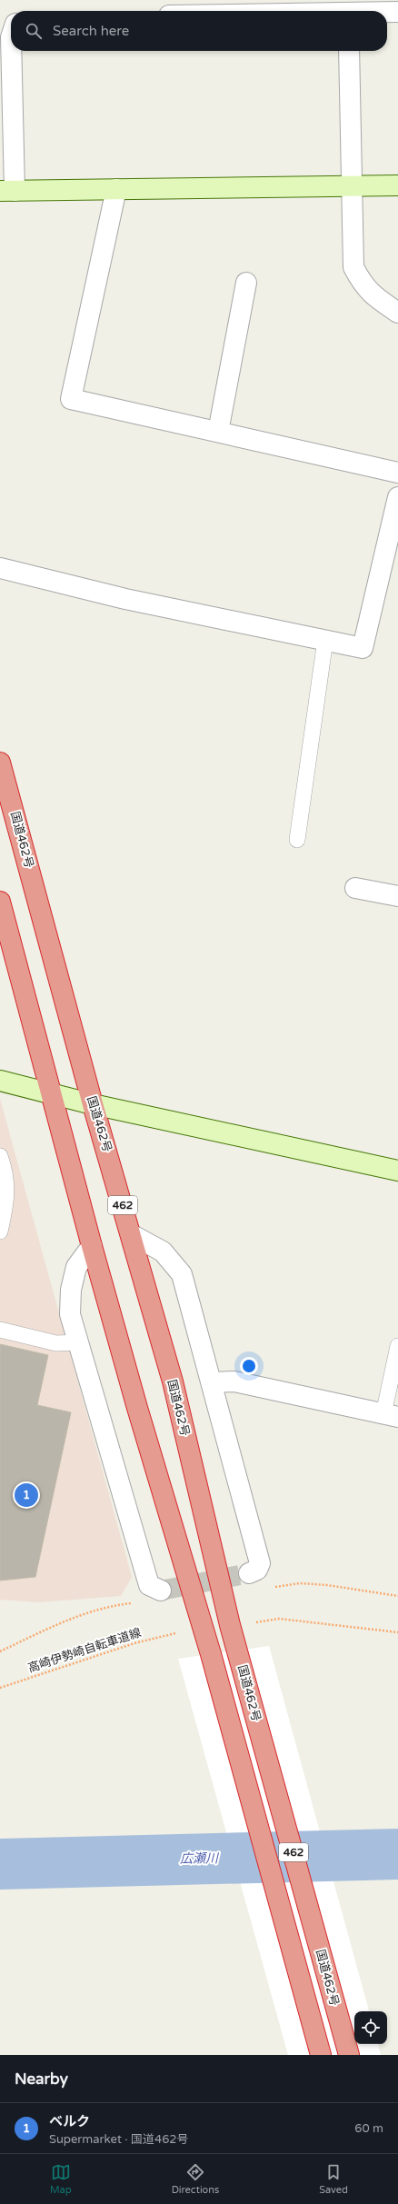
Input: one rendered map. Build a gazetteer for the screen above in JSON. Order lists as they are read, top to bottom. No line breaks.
{"streets":{"highway":["国道462号","462"],"path":["高崎伊勢崎自転車道線"]},"water":["広瀬川"],"page":{"search":"Search here","pins":"1","heading":"Nearby","list":[{"mark":"1","name":"ベルク","note":"Supermarket · 国道462号","value":"60 m"}],"nav":["Map","Directions","Saved"]}}
